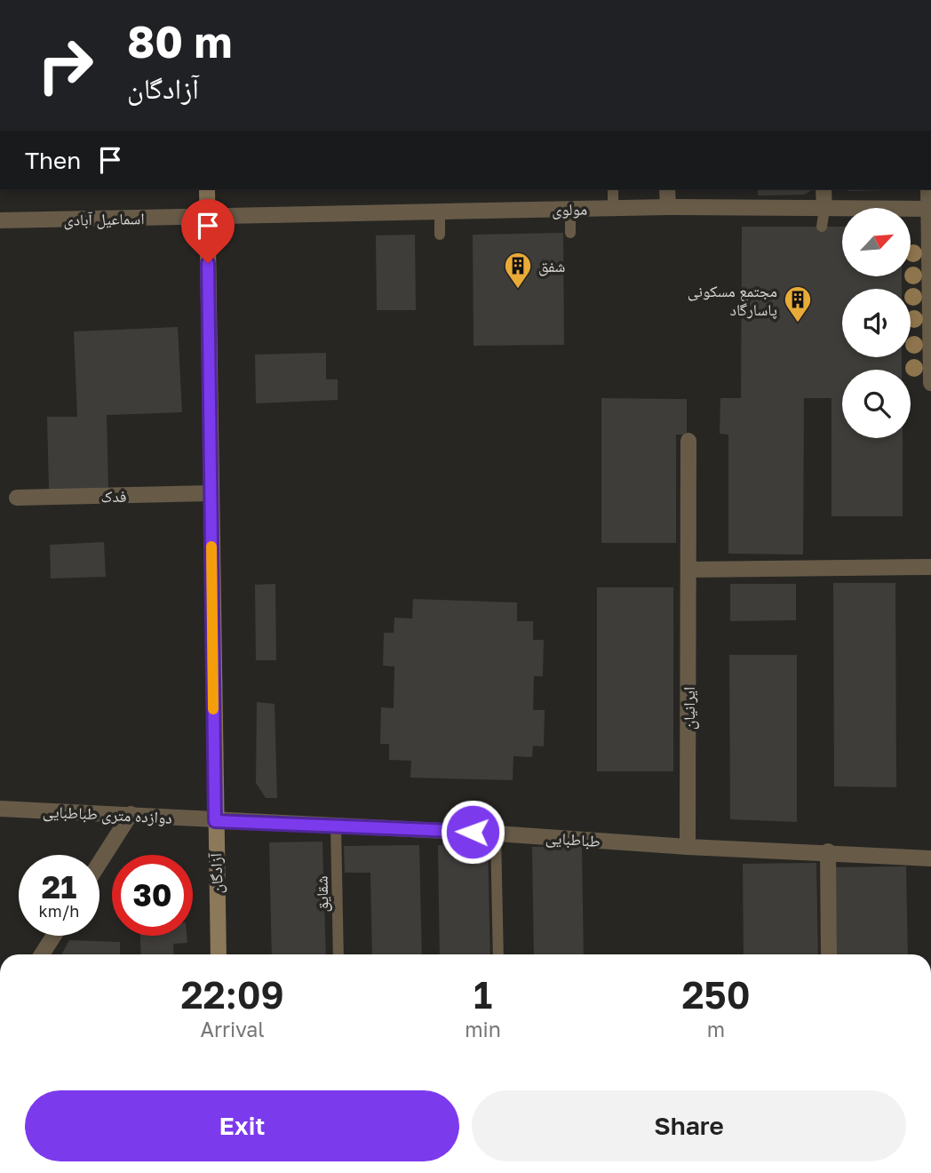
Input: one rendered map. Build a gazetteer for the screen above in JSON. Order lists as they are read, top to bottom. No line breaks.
{"streets":{"street":["مولوی","اسماعیل آبادی","فدک","ایرانیان","دوازده متری طباطبایی","طباطبایی","آزادگان"],"lane":["شقایق"]},"crossings":[["مولوی","اسماعیل آبادی"],["مولوی","آزادگان"],["اسماعیل آبادی","آزادگان"],["فدک","آزادگان"],["ایرانیان","طباطبایی"],["دوازده متری طباطبایی","طباطبایی"],["دوازده متری طباطبایی","آزادگان"],["طباطبایی","آزادگان"],["طباطبایی","شقایق"]],"places":{"building":["شفق","مجتمع مسکونی پاسارگاد"]},"north":"top right","page":{"turn":["80 m","آزادگان"],"then":"Then","speed":"21 km/h","limit":"30","eta":["22:09","Arrival","1","min","250","m"],"buttons":["Exit","Share"]}}
